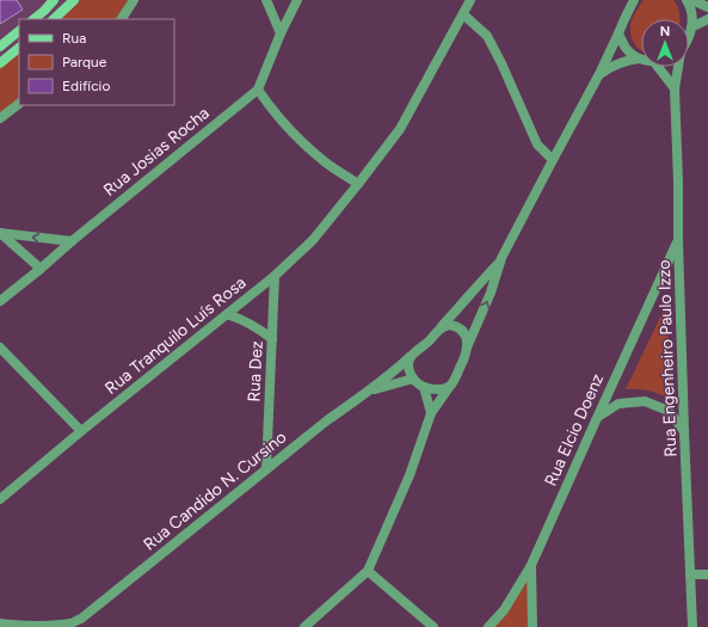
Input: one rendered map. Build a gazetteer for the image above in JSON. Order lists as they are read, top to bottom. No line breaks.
{"streets":{"street":["Rua Josias Rocha","Rua Tranquilo Luís Rosa","Rua Engenheiro Paulo Izzo","Rua Dez","Rua Elcio Doenz","Rua Candido N. Cursino"]},"crossings":[["Rua Tranquilo Luís Rosa","Rua Dez"],["Rua Engenheiro Paulo Izzo","Rua Elcio Doenz"],["Rua Dez","Rua Candido N. Cursino"]],"legend":["Rua","Parque","Edifício"],"north":"top"}
